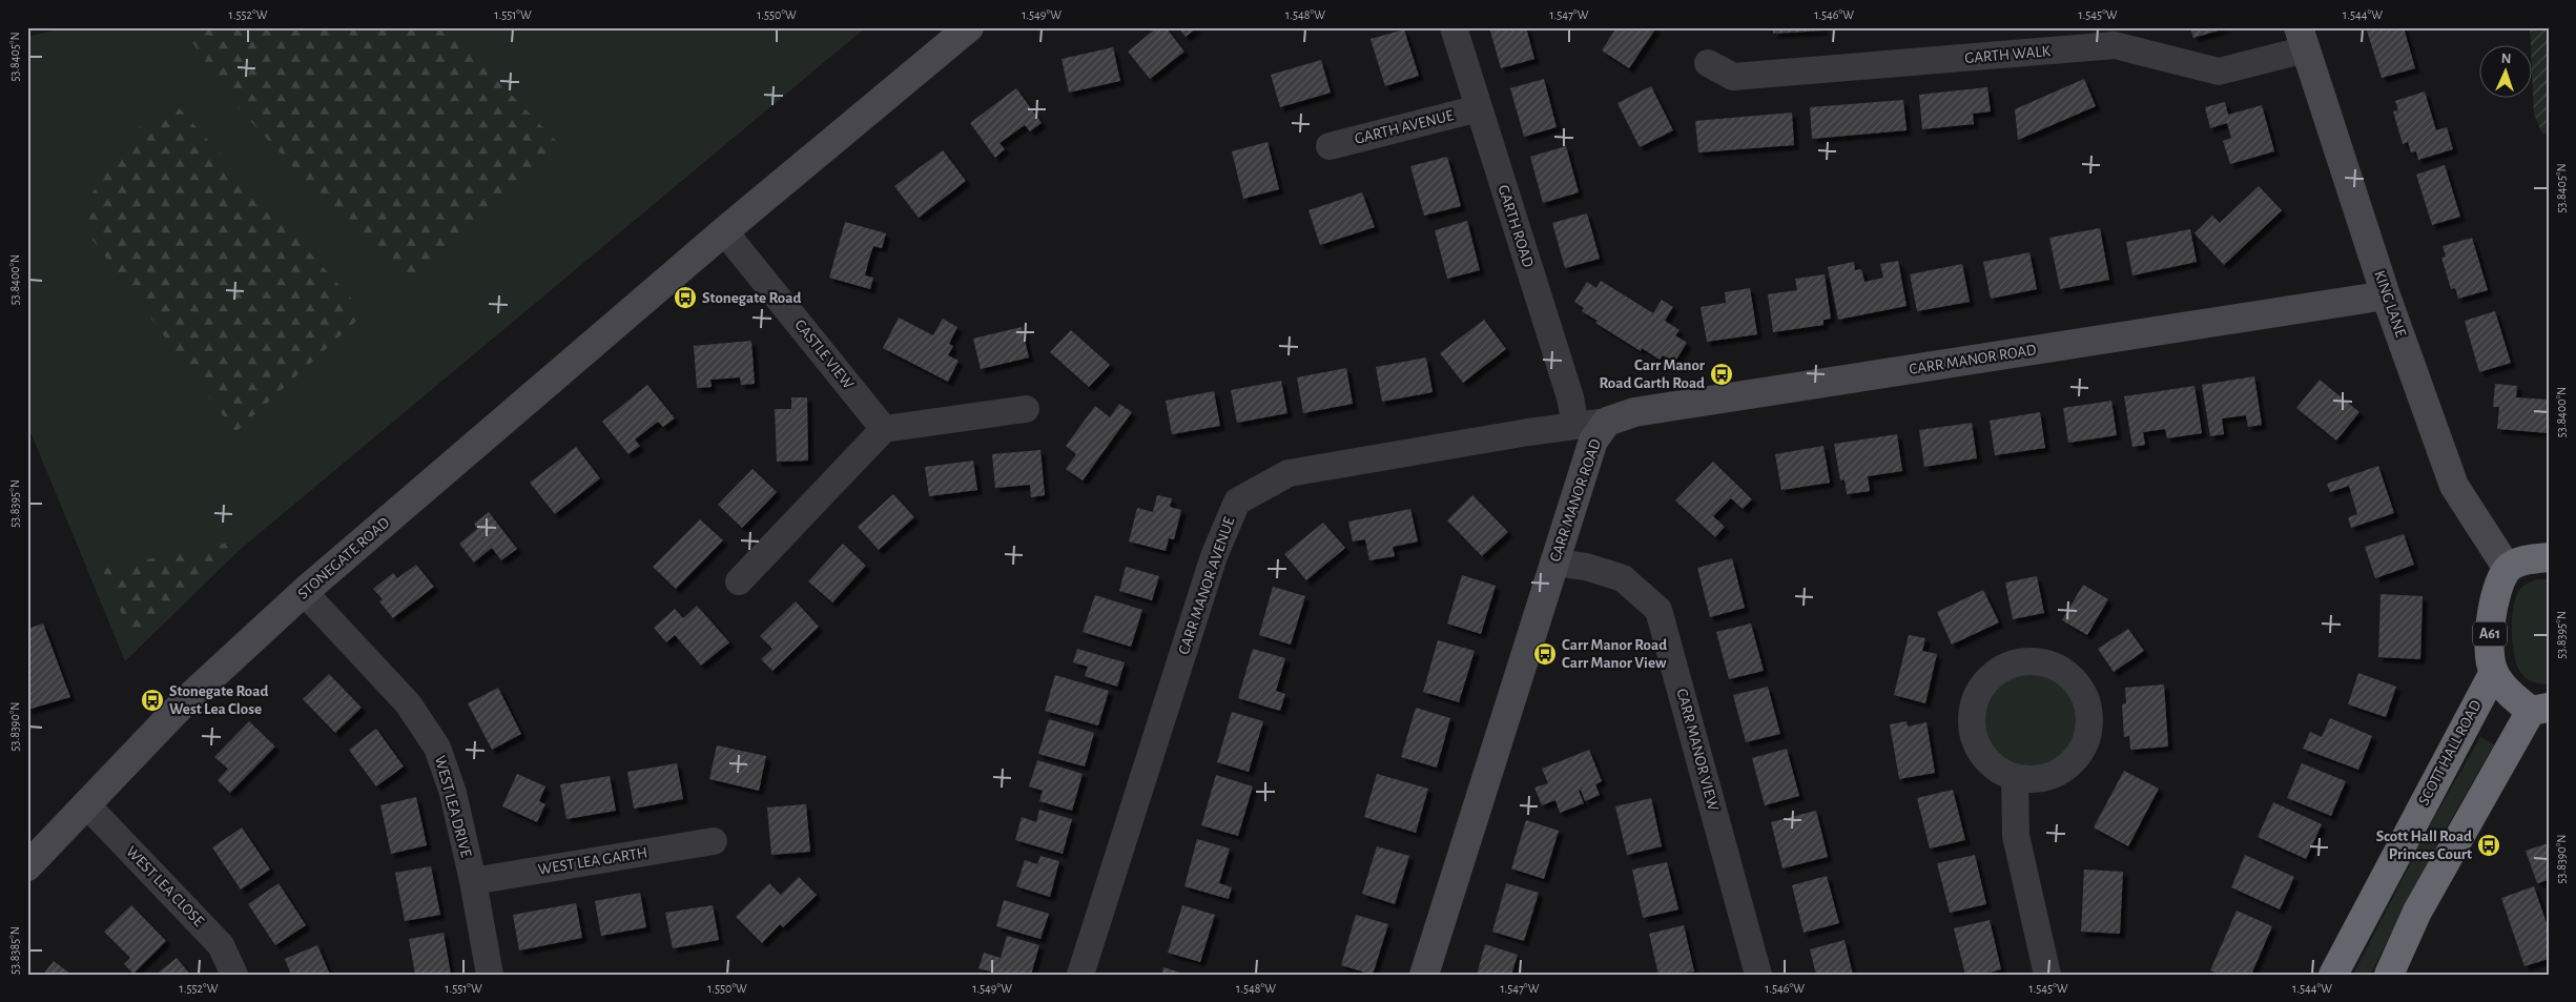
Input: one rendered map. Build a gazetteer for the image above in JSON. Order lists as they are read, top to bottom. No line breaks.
{"streets":{"highway":["A61","SCOTT HALL ROAD"],"street":["GARTH WALK","GARTH AVENUE","GARTH ROAD","KING LANE","CASTLE VIEW","CARR MANOR ROAD","STONEGATE ROAD","CARR MANOR AVENUE","CARR MANOR VIEW","WEST LEA DRIVE","WEST LEA GARTH","WEST LEA CLOSE"]},"crossings":[["GARTH WALK","KING LANE"],["GARTH AVENUE","GARTH ROAD"],["GARTH ROAD","CARR MANOR AVENUE"],["KING LANE","CARR MANOR ROAD"],["KING LANE","A61"],["CASTLE VIEW","STONEGATE ROAD"],["CARR MANOR ROAD","CARR MANOR AVENUE"],["CARR MANOR ROAD","CARR MANOR VIEW"],["STONEGATE ROAD","WEST LEA DRIVE"],["STONEGATE ROAD","WEST LEA CLOSE"],["A61","SCOTT HALL ROAD"],["WEST LEA DRIVE","WEST LEA GARTH"]],"places":{"bus stop":["Stonegate Road","Carr Manor Road Garth Road","Carr Manor Road Carr Manor View","Stonegate Road West Lea Close","Scott Hall Road Princes Court"]},"north":"top","coordinates":["1.552°W","1.551°W","1.550°W","1.549°W","1.548°W","1.547°W","1.546°W","1.545°W","1.544°W","53.8405°N","53.8400°N","53.8395°N","53.8390°N","53.8385°N"]}
